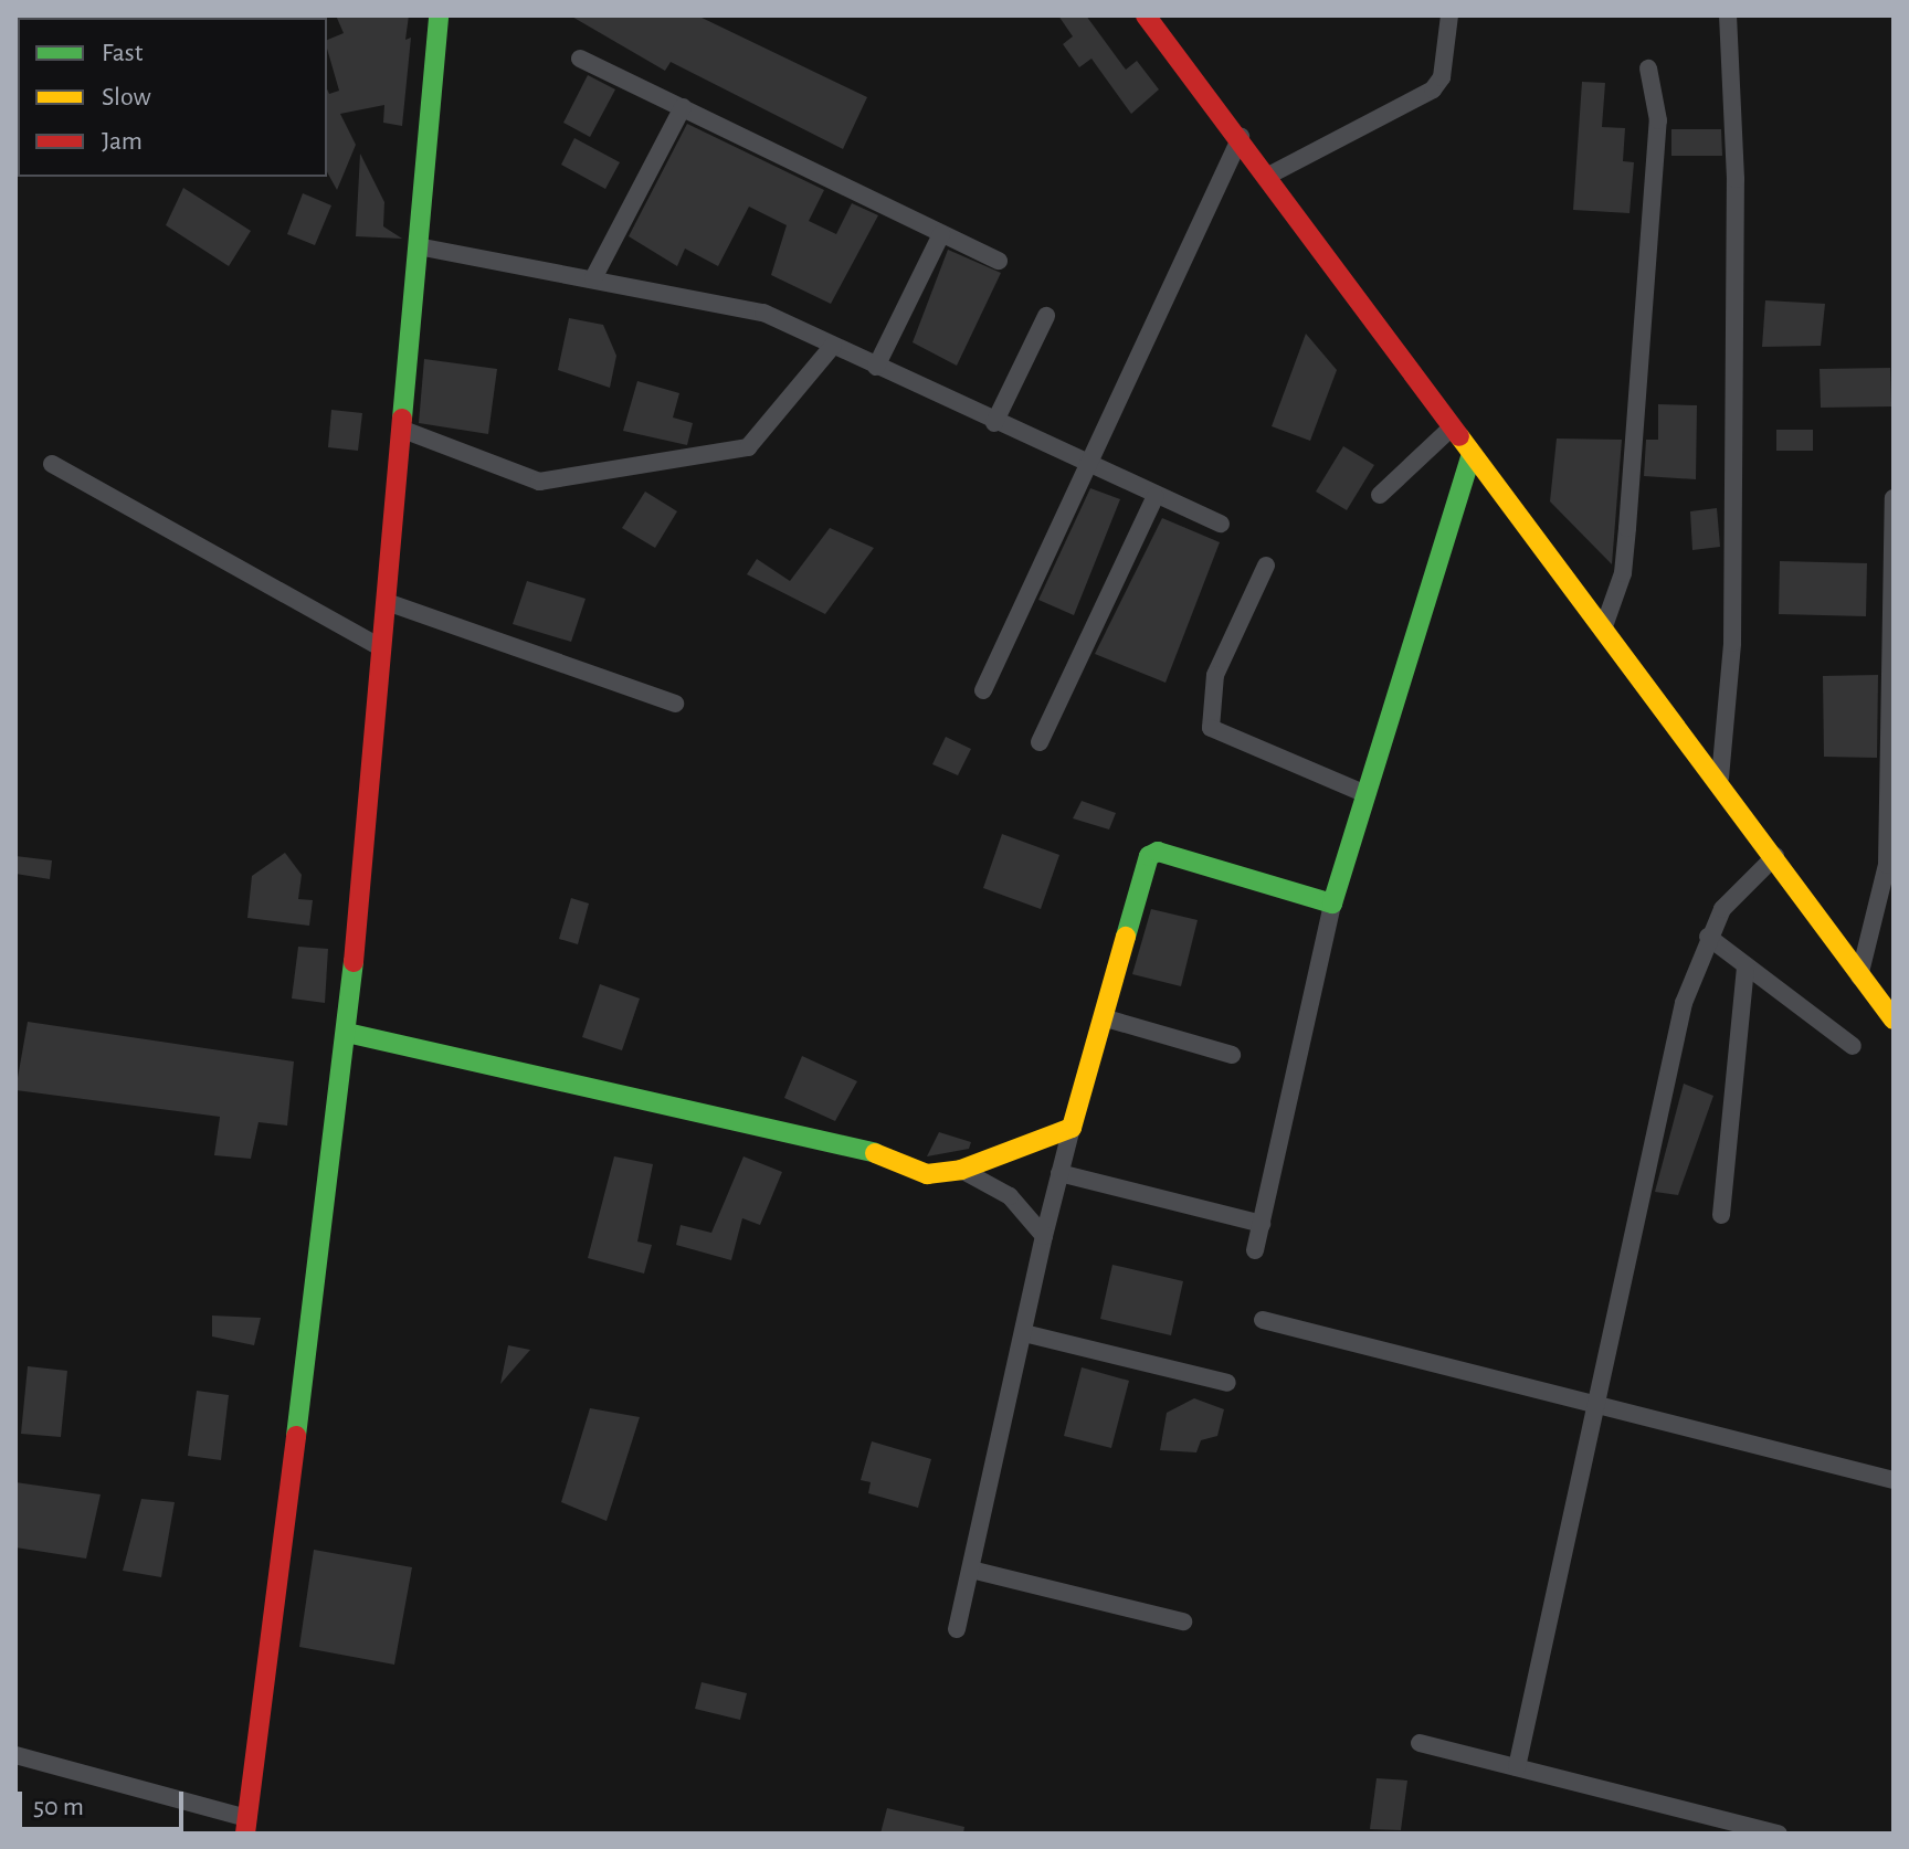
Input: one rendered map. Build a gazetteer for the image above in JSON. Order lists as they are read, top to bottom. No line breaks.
{"legend":["Fast","Slow","Jam"],"scale_bar":"50 m"}
